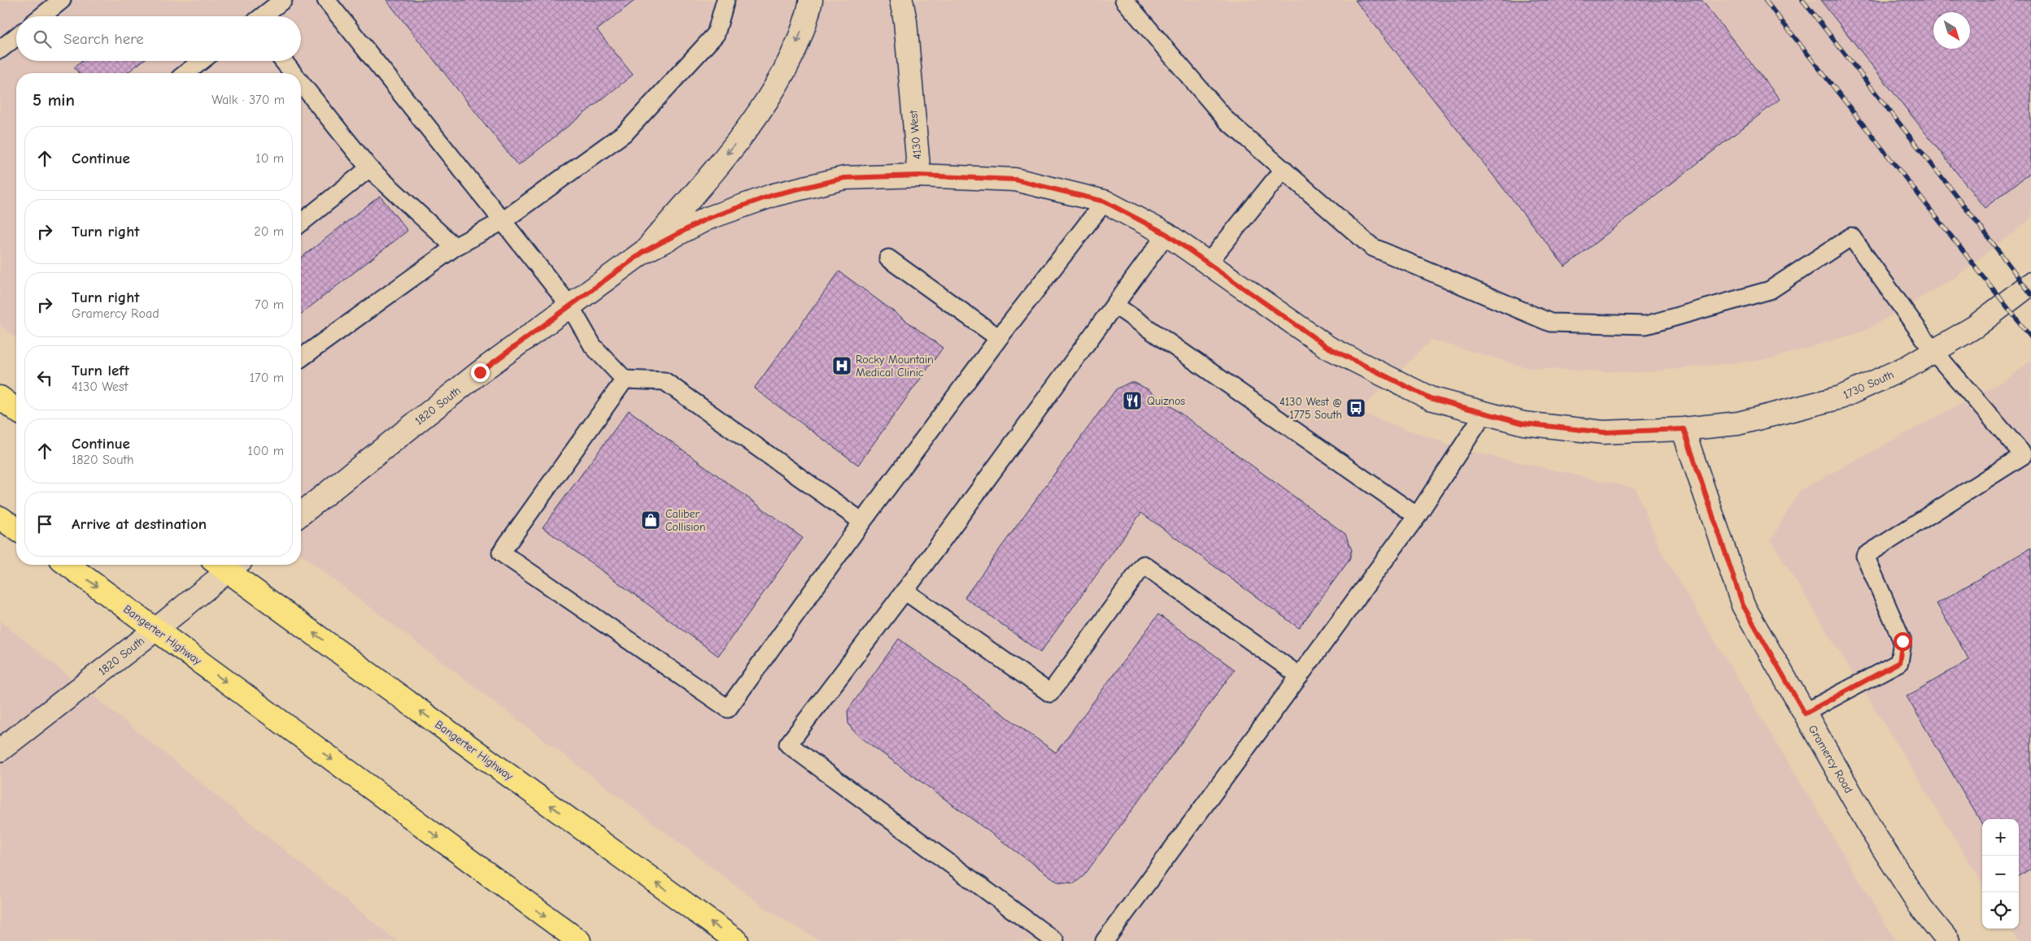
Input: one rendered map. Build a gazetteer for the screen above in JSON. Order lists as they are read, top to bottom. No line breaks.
{"streets":{"highway":["Bangerter Highway"],"street":["4130 West","1730 South","1820 South","Gramercy Road"]},"crossings":[["4130 West","1730 South"],["4130 West","1820 South"],["4130 West","Gramercy Road"],["1730 South","Gramercy Road"],["1820 South","Bangerter Highway"]],"places":{"hospital":["Rocky Mountain Medical Clinic"],"restaurant":["Quiznos"],"bus stop":["4130 West @ 1775 South"],"shop":["Caliber Collision"]},"north":"bottom right","page":{"search":"Search here","heading":["5 min","Walk · 370 m"],"list":[["Continue","10 m"],["Turn right","20 m"],["Turn right","Gramercy Road","70 m"],["Turn left","4130 West","170 m"],["Continue","1820 South","100 m"],"Arrive at destination"],"map_buttons":["+","−"]}}
